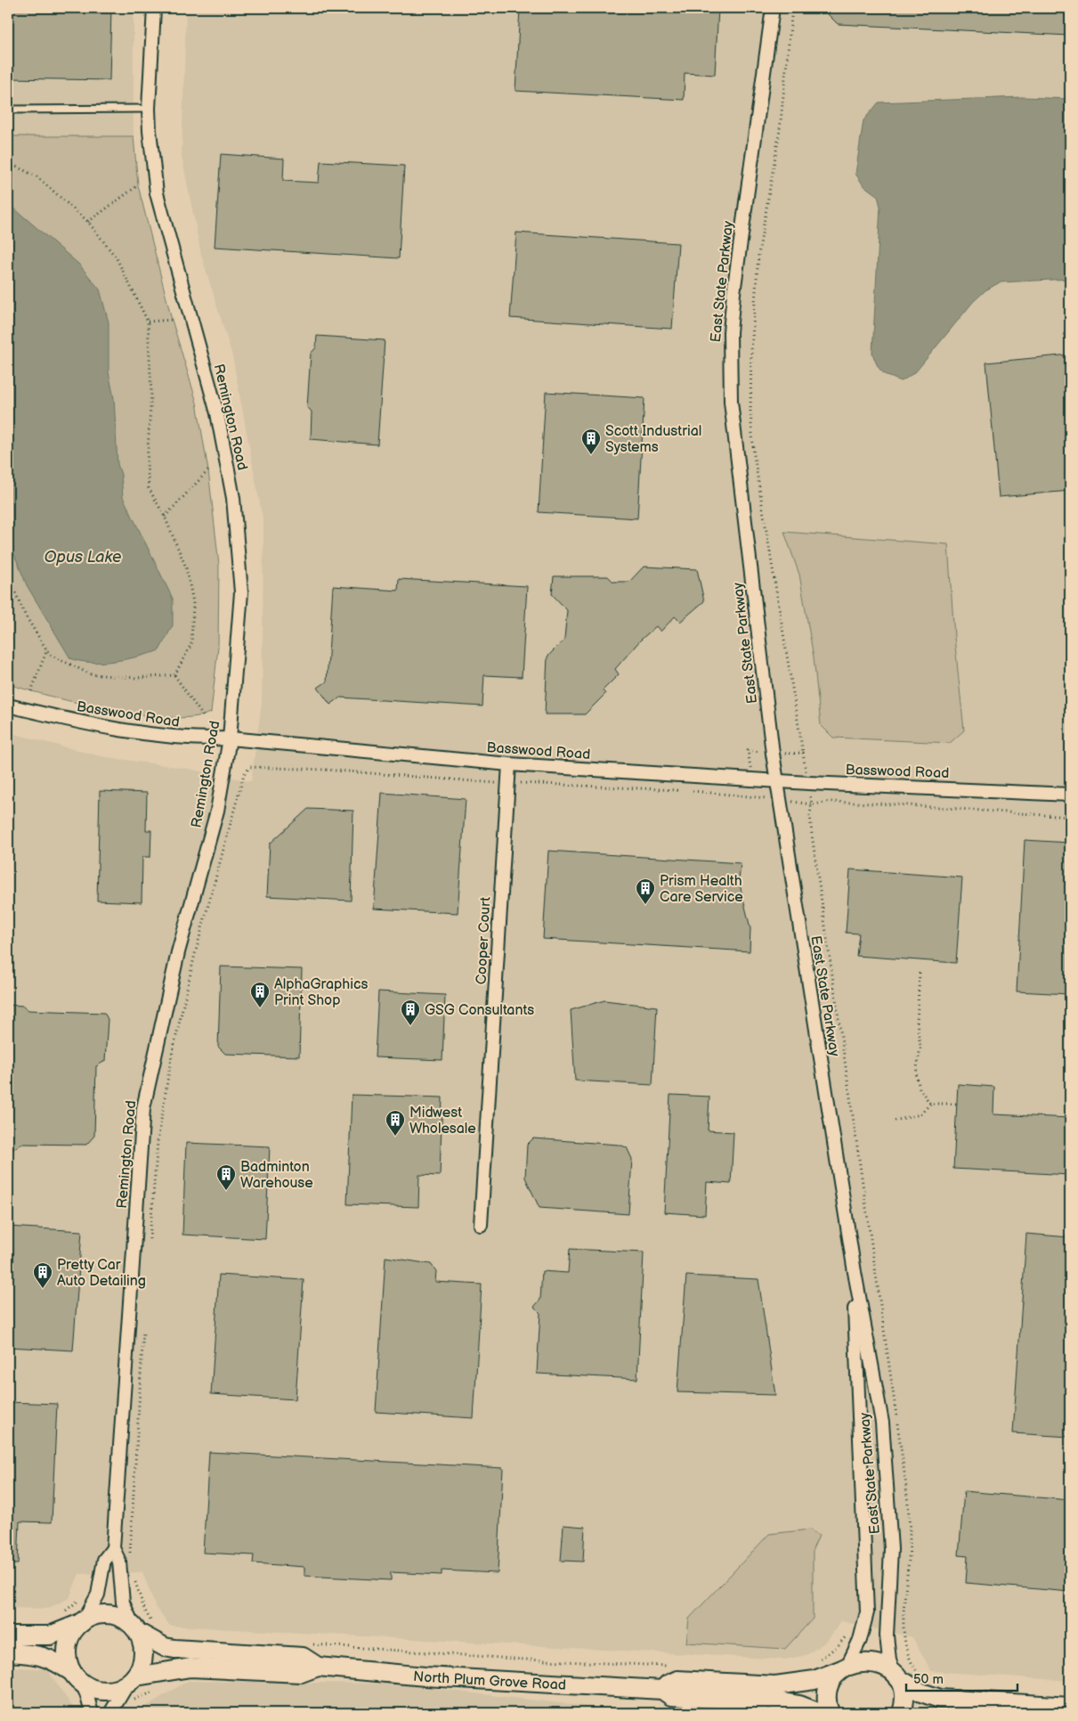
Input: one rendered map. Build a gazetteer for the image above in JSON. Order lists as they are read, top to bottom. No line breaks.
{"streets":{"street":["East State Parkway","Remington Road","Basswood Road","Cooper Court","North Plum Grove Road"]},"crossings":[["East State Parkway","Basswood Road"],["Remington Road","Basswood Road"],["Remington Road","North Plum Grove Road"],["Basswood Road","Cooper Court"]],"water":["Opus Lake"],"places":{"building":["Scott Industrial Systems","Prism Health Care Service","AlphaGraphics Print Shop","GSG Consultants","Midwest Wholesale","Badminton Warehouse","Pretty Car Auto Detailing"]},"scale_bar":"50 m"}
